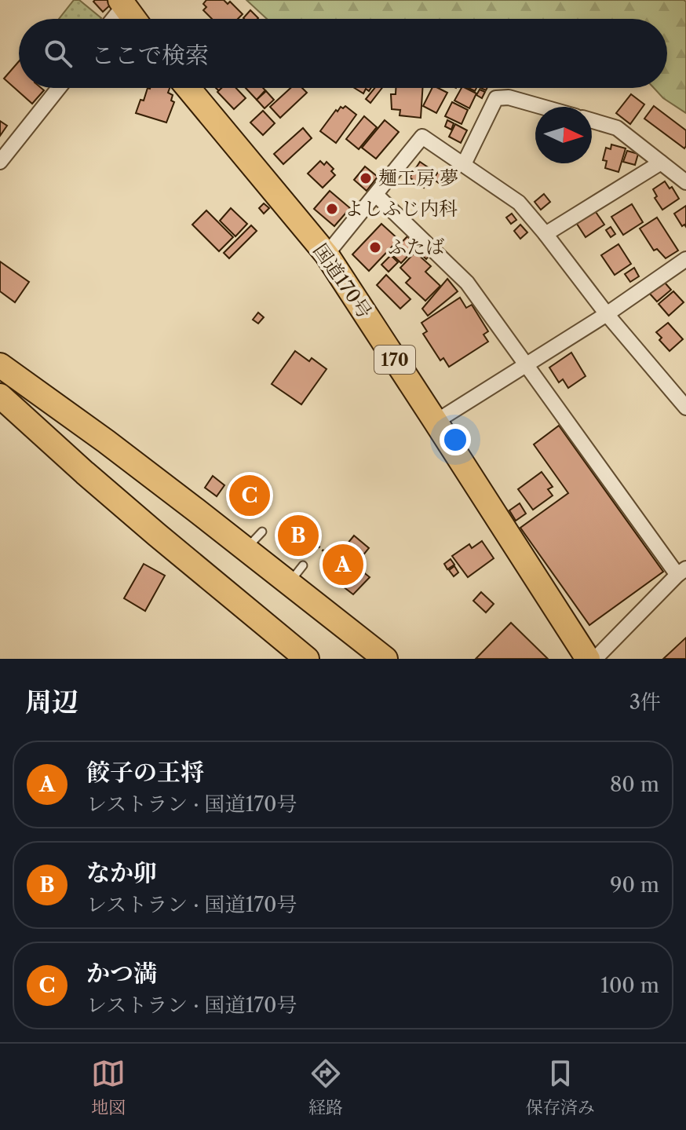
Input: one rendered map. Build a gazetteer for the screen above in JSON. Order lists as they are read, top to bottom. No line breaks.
{"streets":{"highway":["国道170号","170"]},"places":["麺工房 夢","よしふじ内科","ふたば"],"north":"right","page":{"search":"ここで検索","pins":["C","B","A"],"heading":["周辺","3件"],"list":[{"mark":"A","name":"餃子の王将","note":"レストラン · 国道170号","value":"80 m"},{"mark":"B","name":"なか卯","note":"レストラン · 国道170号","value":"90 m"},{"mark":"C","name":"かつ満","note":"レストラン · 国道170号","value":"100 m"}],"nav":["地図","経路","保存済み"]}}
